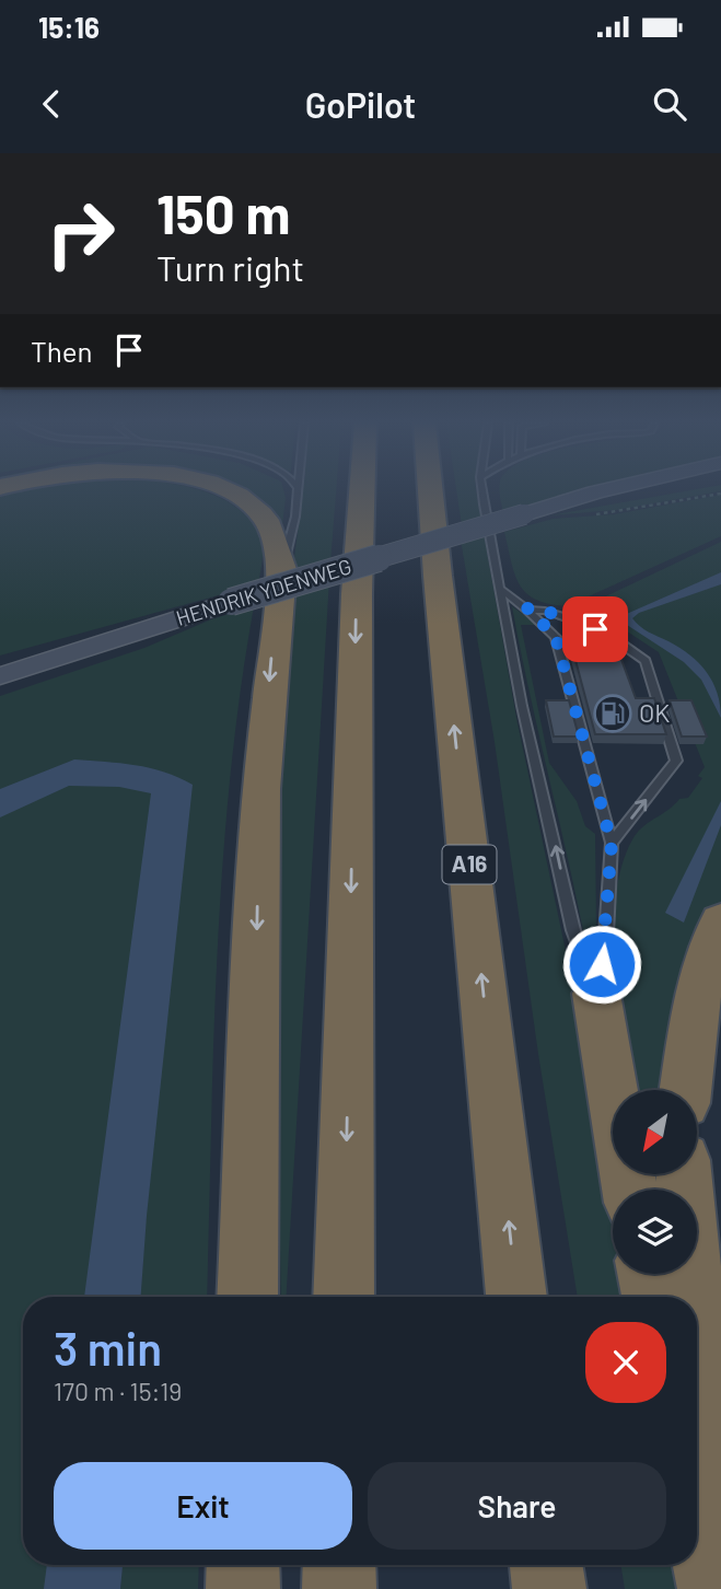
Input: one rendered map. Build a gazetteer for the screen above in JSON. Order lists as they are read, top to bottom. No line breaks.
{"streets":{"highway":["A16"],"main road":["HENDRIK YDENWEG"]},"places":{"fuel station":["OK"]},"north":"bottom left","page":{"status":"15:16","header":"GoPilot","turn":["150 m","Turn right"],"then":"Then","heading":["3 min","170 m · 15:19"],"buttons":["Exit","Share"]}}
